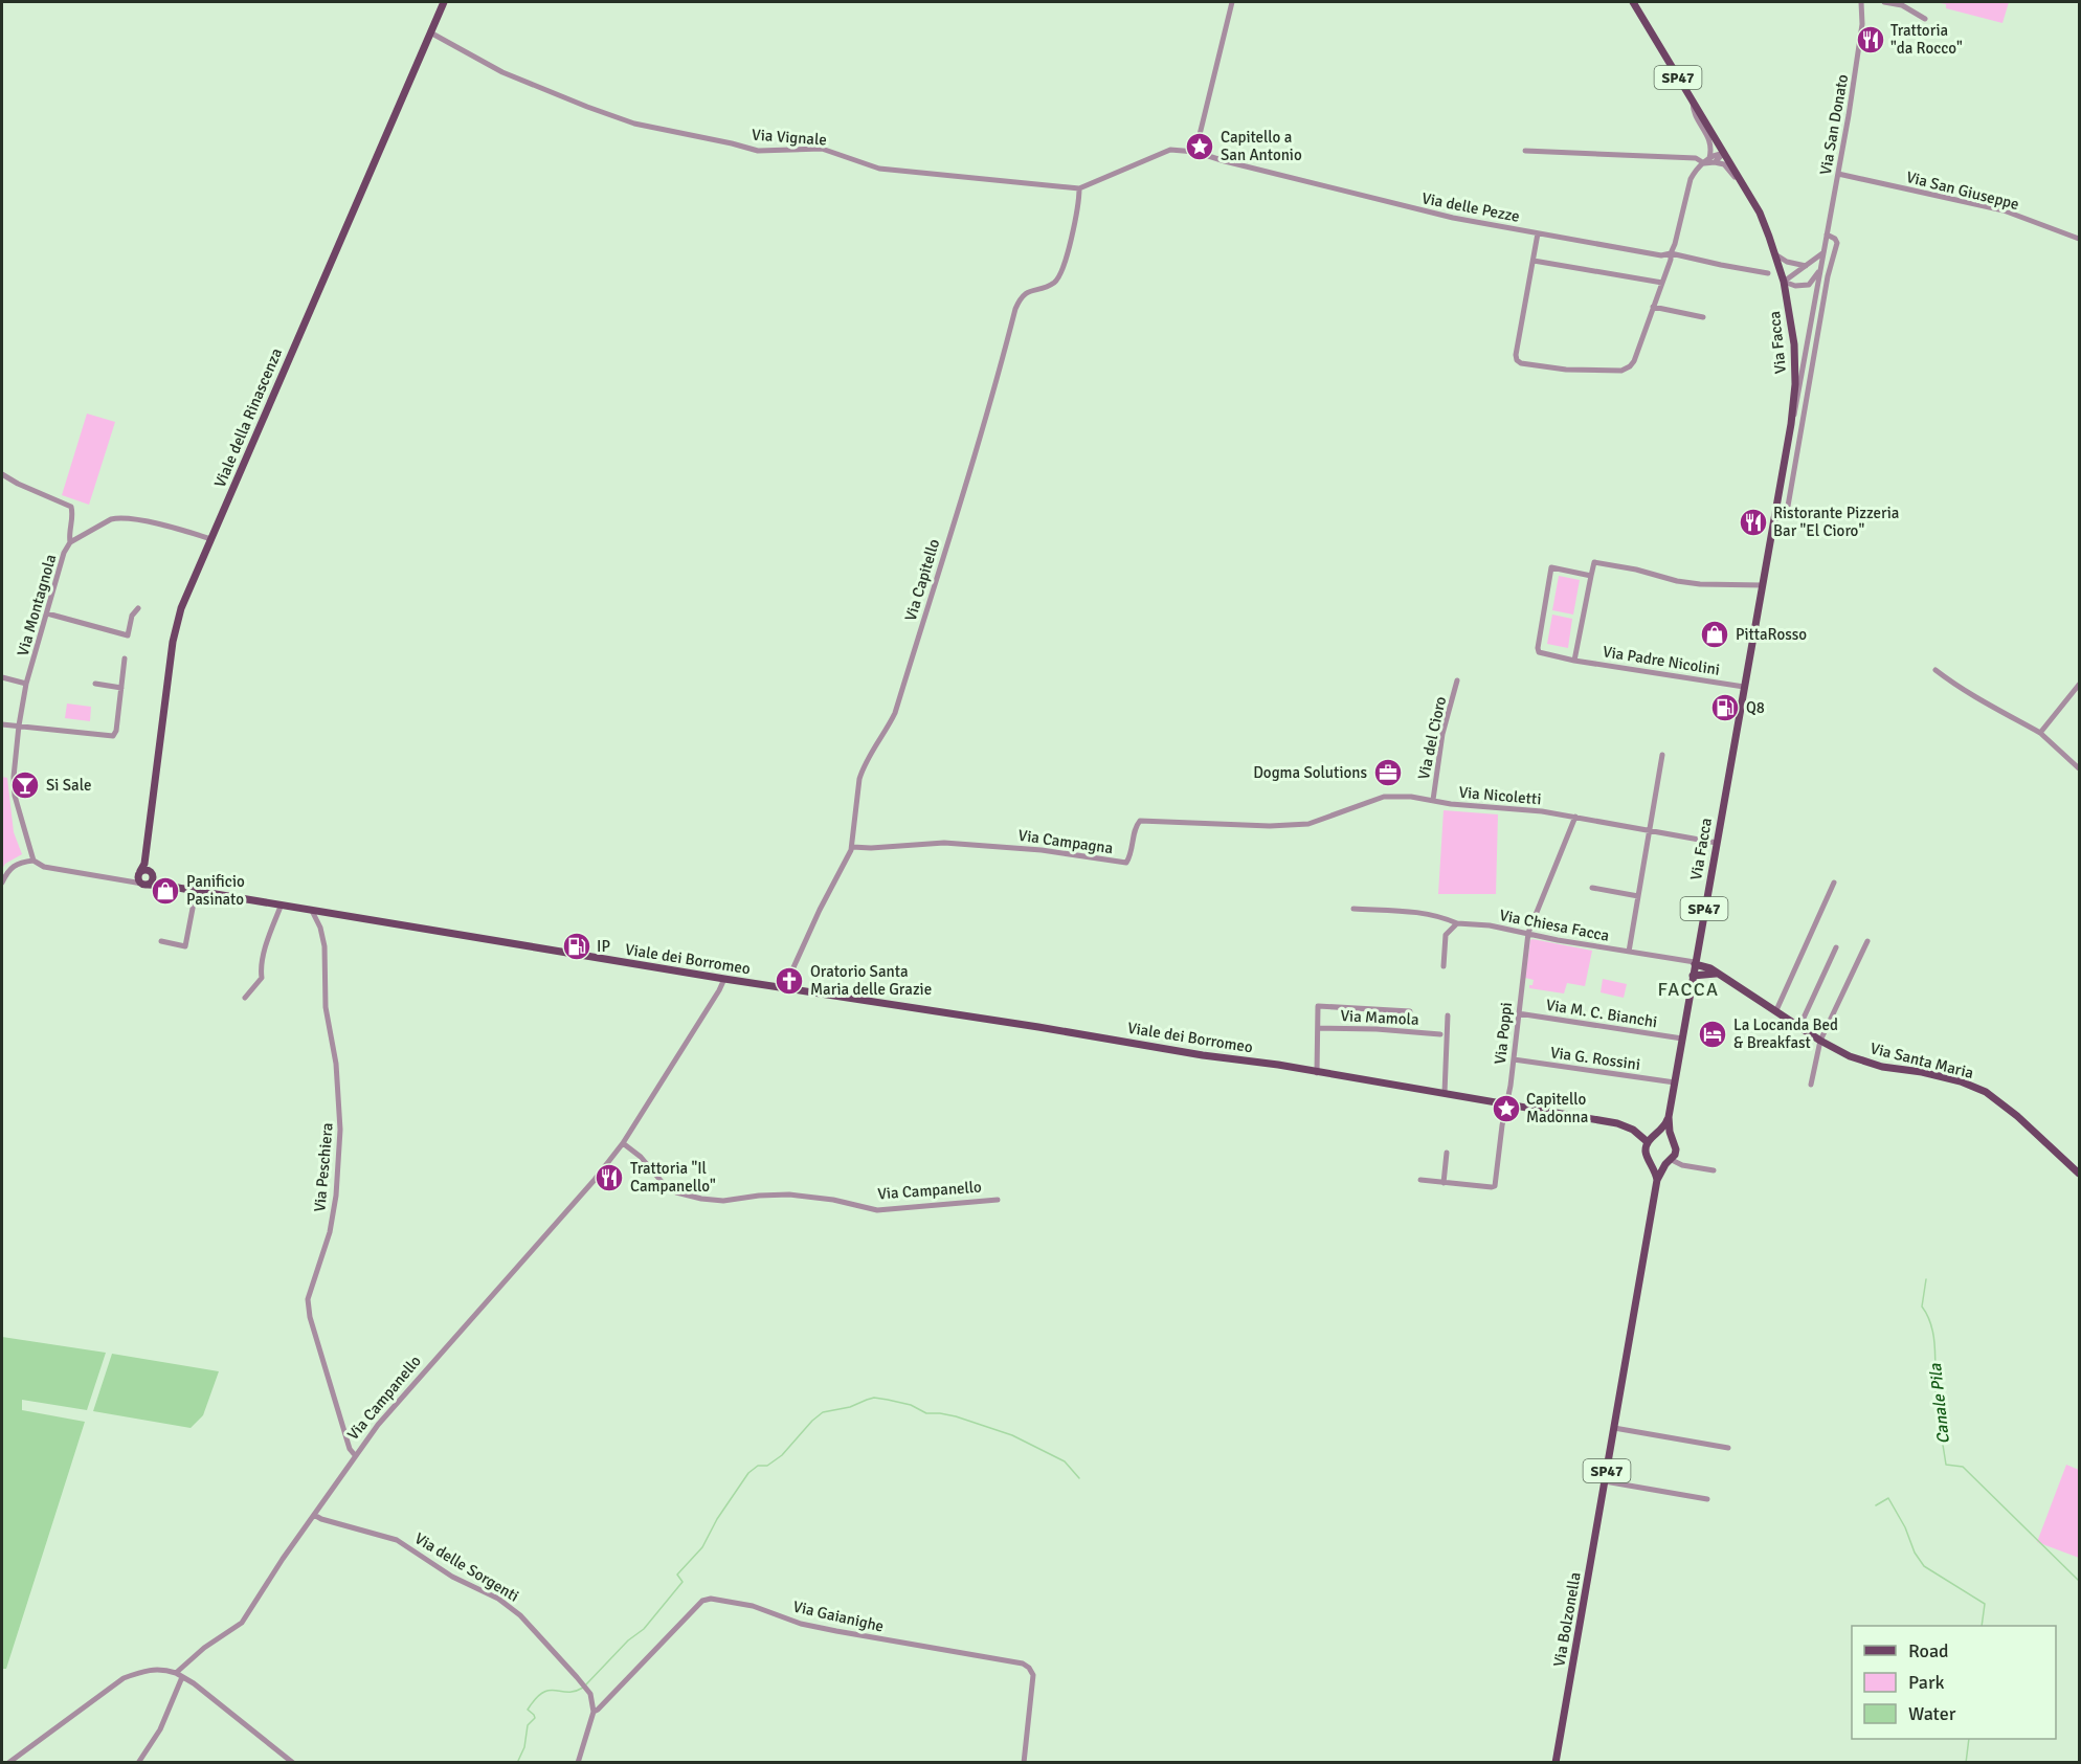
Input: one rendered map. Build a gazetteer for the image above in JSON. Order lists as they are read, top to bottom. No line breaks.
{"streets":{"main road":["SP47","Via Facca","Viale della Rinascenza","Viale dei Borromeo","Via Santa Maria","Via Bolzonella"],"street":["Via San Donato","Via Vignale","Via San Giuseppe","Via delle Pezze","Via Capitello","Via Montagnola","Via Padre Nicolini","Via del Cioro","Via Nicoletti","Via Campagna","Via Chiesa Facca","Via M. C. Bianchi","Via Mamola","Via Poppi","Via G. Rossini","Via Peschiera","Via Campanello","Via delle Sorgenti","Via Gaianighe"]},"crossings":[["SP47","Via delle Pezze"],["SP47","Via Facca"],["SP47","Via Bolzonella"],["Via San Donato","Via San Giuseppe"],["Via San Donato","Via Facca"],["Via Vignale","Via delle Pezze"],["Via Vignale","Viale della Rinascenza"],["Via Vignale","Via Capitello"],["Via Facca","Via Padre Nicolini"],["Via Facca","Via Nicoletti"],["Via Facca","Via Chiesa Facca"],["Via Facca","Via M. C. Bianchi"],["Via Facca","Via G. Rossini"],["Via Facca","Via Santa Maria"],["Via Facca","Via Bolzonella"],["Viale della Rinascenza","Via Montagnola"],["Viale della Rinascenza","Viale dei Borromeo"],["Via Capitello","Via Campagna"],["Via Capitello","Viale dei Borromeo"],["Via del Cioro","Via Nicoletti"],["Via Nicoletti","Via Campagna"],["Via Nicoletti","Via Poppi"],["Via Chiesa Facca","Via Poppi"],["Via Chiesa Facca","Via Santa Maria"],["Viale dei Borromeo","Via Mamola"],["Viale dei Borromeo","Via Peschiera"],["Viale dei Borromeo","Via Campanello"],["Via M. C. Bianchi","Via Poppi"],["Via Poppi","Via G. Rossini"],["Via Peschiera","Via Campanello"],["Via Campanello","Via delle Sorgenti"],["Via delle Sorgenti","Via Gaianighe"]],"districts":["FACCA"],"water":["Canale Pila"],"places":{"restaurant":["Trattoria \"da Rocco\"","Ristorante Pizzeria Bar \"El Cioro\"","Trattoria \"Il Campanello\""],"place":["Capitello a San Antonio","Capitello Madonna"],"shop":["PittaRosso","Panificio Pasinato"],"fuel station":["Q8","IP"],"office":["Dogma Solutions"],"bar":["Si Sale"],"church":["Oratorio Santa Maria delle Grazie"],"hotel":["La Locanda Bed & Breakfast"]},"legend":["Road","Park","Water"]}
